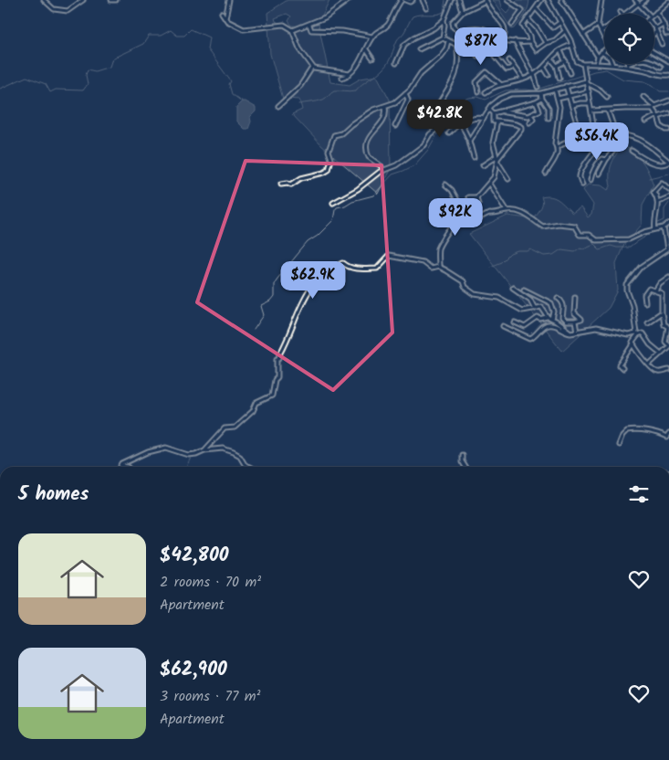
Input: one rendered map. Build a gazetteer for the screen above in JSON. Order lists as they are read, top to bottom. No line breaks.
{"page":{"price":["$87K","$42.8K","$56.4K","$92K","$62.9K"],"heading":"5 homes","list":[{"name":"$42,800","note":"2 rooms · 70 m² · Apartment"},{"name":"$62,900","note":"3 rooms · 77 m² · Apartment"}]}}
